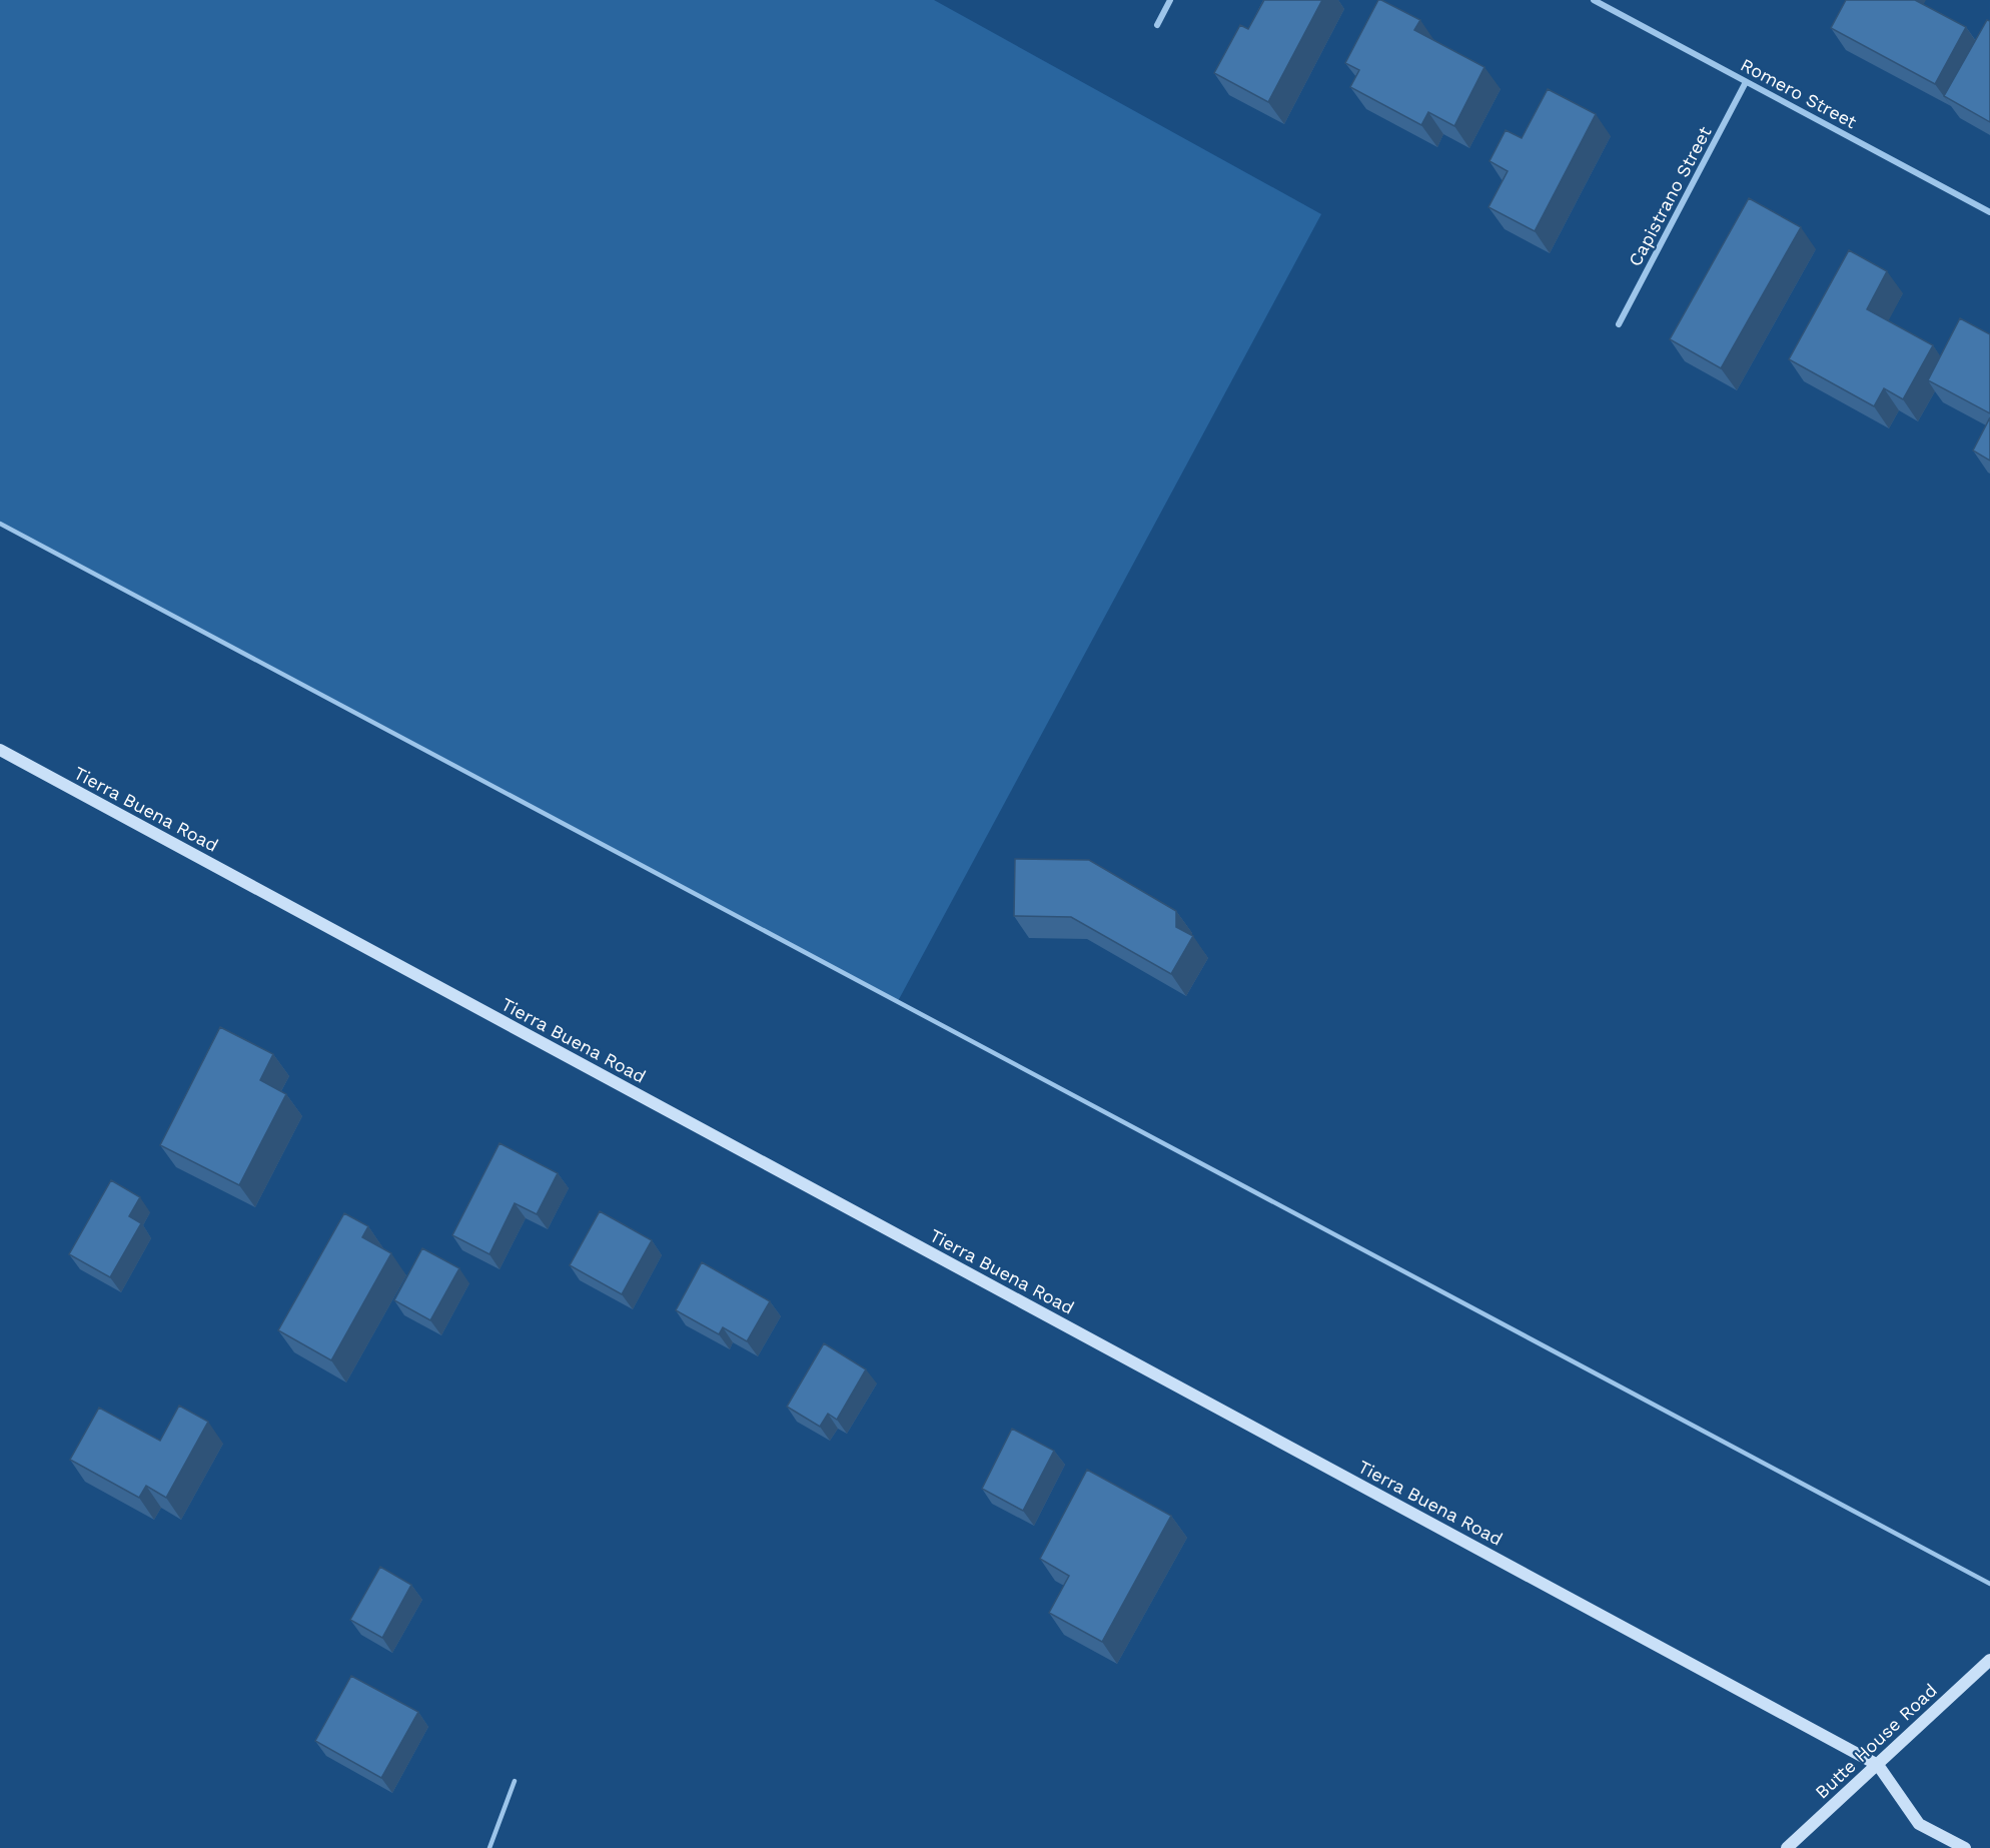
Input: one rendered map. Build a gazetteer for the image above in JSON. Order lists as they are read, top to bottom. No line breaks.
{"streets":{"street":["Romero Street","Capistrano Street","Tierra Buena Road","Butte House Road"]},"crossings":[["Romero Street","Capistrano Street"],["Tierra Buena Road","Butte House Road"]]}
